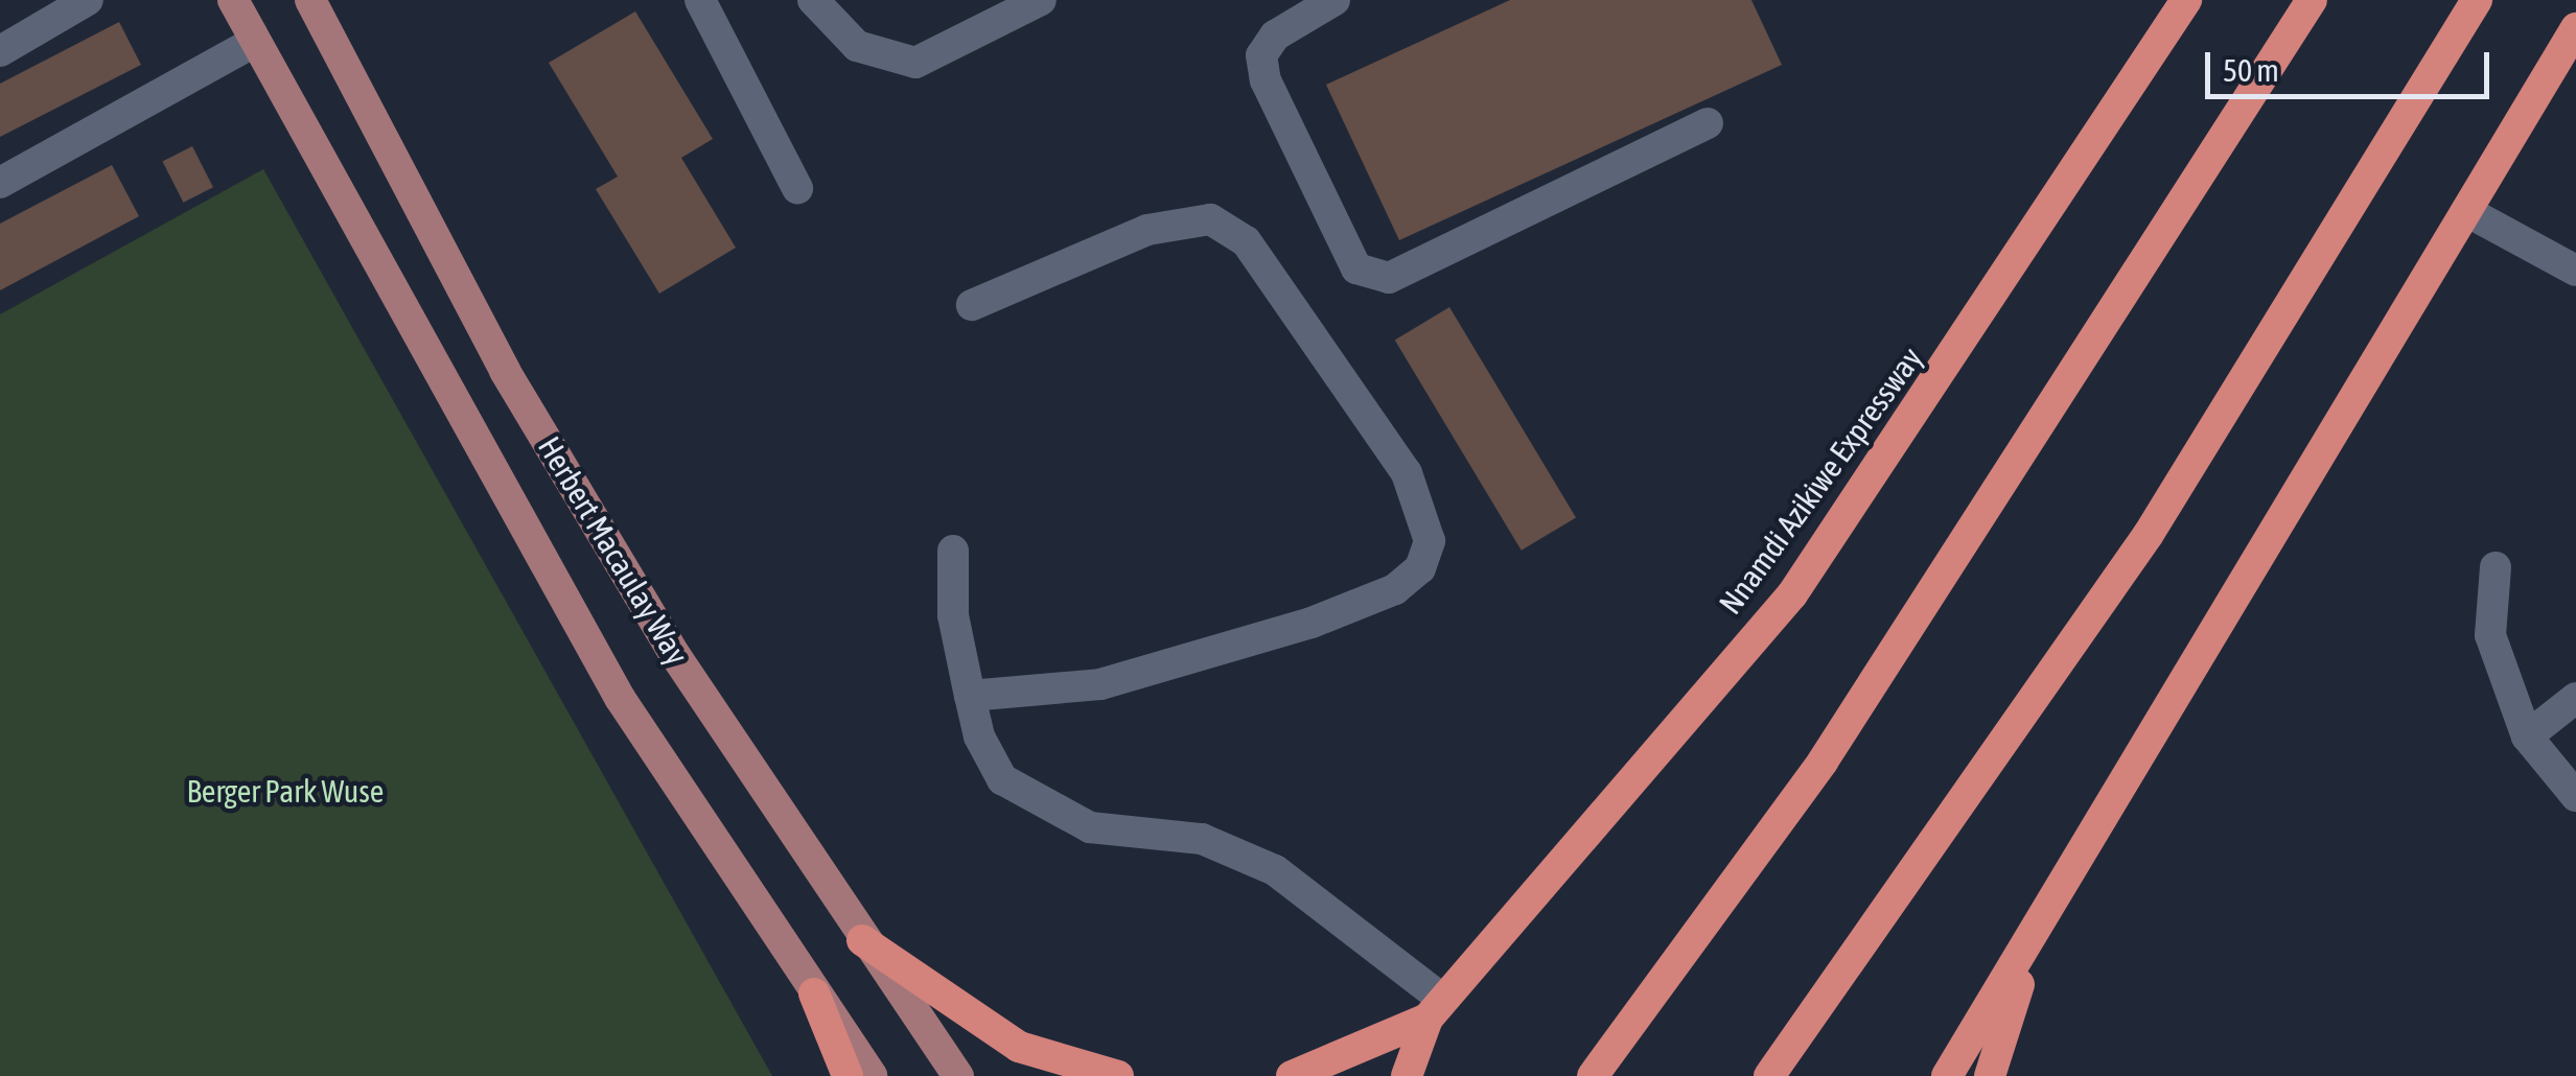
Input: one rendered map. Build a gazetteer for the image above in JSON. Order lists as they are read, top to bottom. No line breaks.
{"streets":{"highway":["Nnamdi Azikiwe Expressway"],"main road":["Herbert Macaulay Way"]},"parks":["Berger Park Wuse"],"scale_bar":"50 m"}
